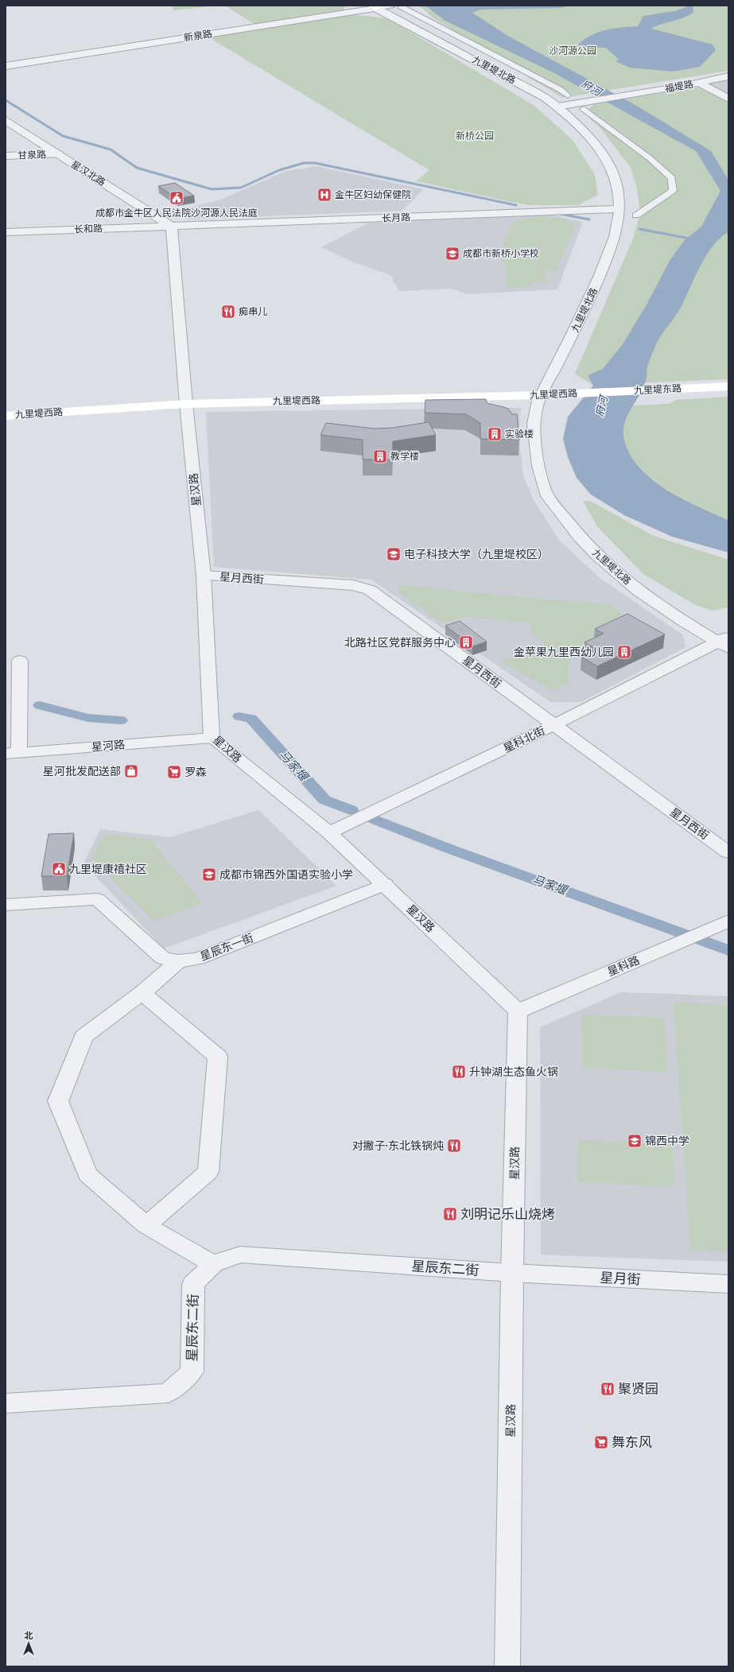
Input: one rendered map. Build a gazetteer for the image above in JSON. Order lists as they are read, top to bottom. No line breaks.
{"streets":{"main road":["九里堤东路","九里堤西路"],"street":["新泉路","九里堤北路","福堤路","甘泉路","星汉北路","长月路","长和路","星汉路","星月西街","星科北街","星河路","星辰东一街","星科路","星辰东二街","星月街"]},"crossings":[["新泉路","九里堤北路"],["九里堤北路","福堤路"],["九里堤北路","长月路"],["九里堤北路","星科北街"],["甘泉路","星汉北路"],["星汉北路","长月路"],["星汉北路","长和路"],["星汉北路","星汉路"],["长月路","长和路"],["长月路","星汉路"],["长和路","星汉路"],["九里堤西路","星汉路"],["星汉路","星月西街"],["星汉路","星科北街"],["星汉路","星河路"],["星汉路","星辰东一街"],["星汉路","星科路"],["星汉路","星辰东二街"],["星汉路","星月街"],["星月西街","星科北街"],["星辰东二街","星月街"]],"water":["府河","马家堰"],"parks":["沙河源公园","新桥公园"],"places":{"hospital":["金牛区妇幼保健院"],"public building":["成都市金牛区人民法院沙河源人民法庭","九里堤康禧社区"],"school or university":["成都市新桥小学校","电子科技大学（九里堤校区）","成都市锦西外国语实验小学","锦西中学"],"restaurant":["痴串儿","升钟湖生态鱼火锅","对撇子·东北铁锅炖","刘明记乐山烧烤","聚贤园"],"building":["实验楼","教学楼","北路社区党群服务中心","金苹果九里西幼儿园"],"shop":["星河批发配送部"],"supermarket":["罗森","舞东风"]},"north":"top"}
